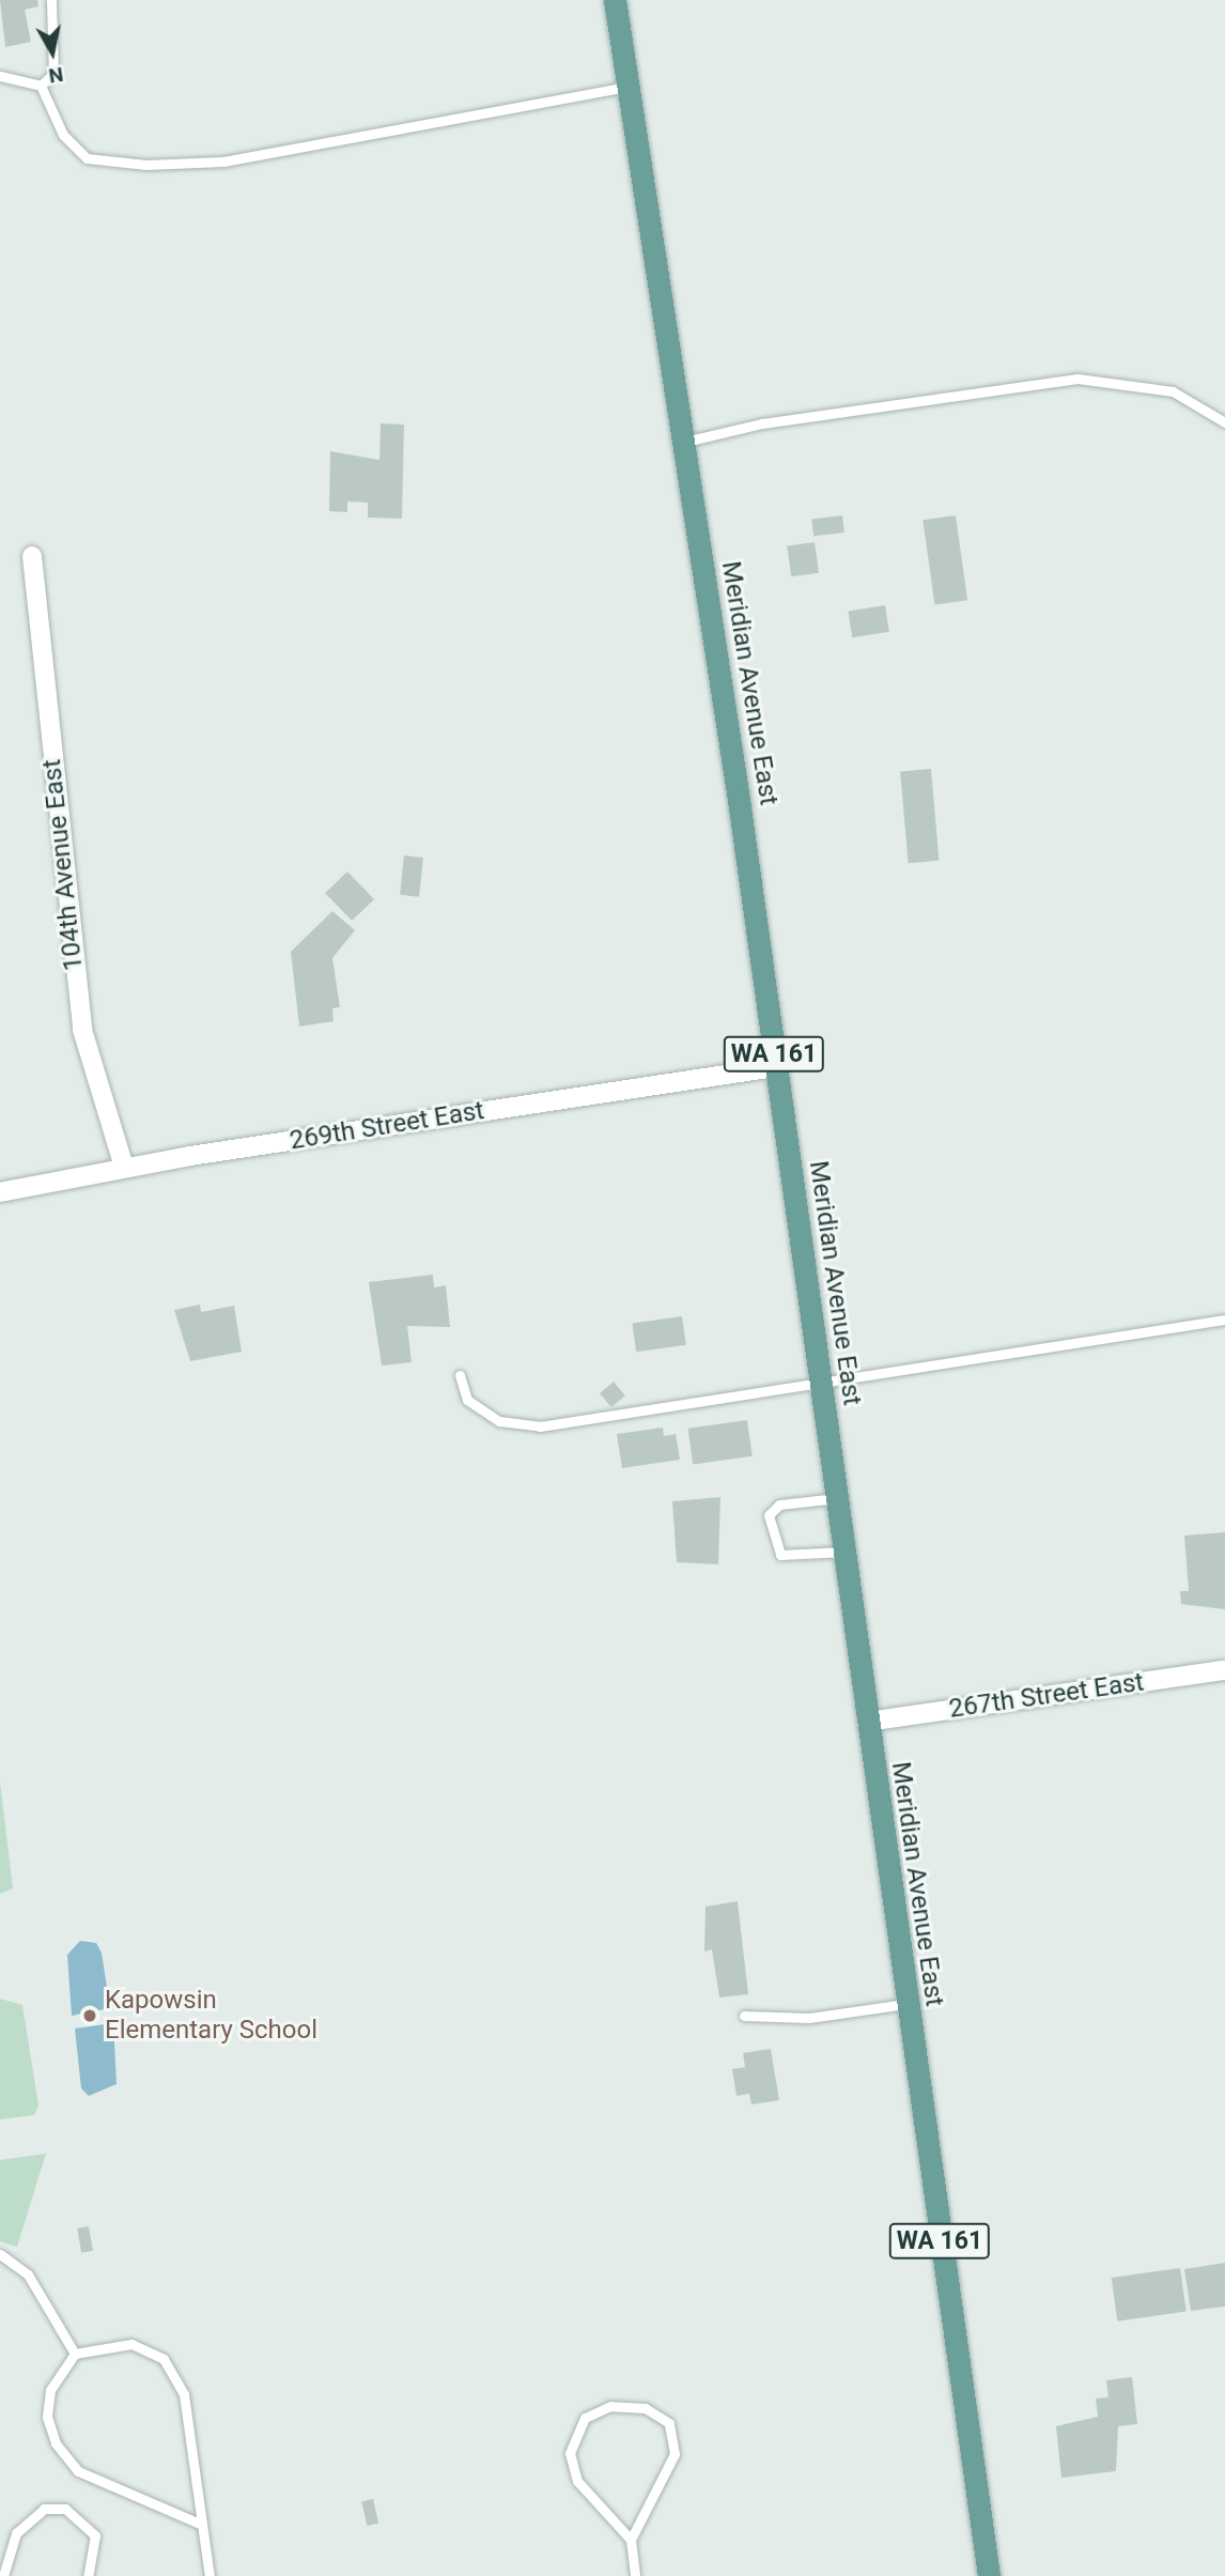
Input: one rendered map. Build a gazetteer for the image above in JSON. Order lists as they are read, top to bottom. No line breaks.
{"streets":{"main road":["Meridian Avenue East","WA 161"],"street":["104th Avenue East","269th Street East","267th Street East"]},"crossings":[["Meridian Avenue East","269th Street East"],["Meridian Avenue East","267th Street East"],["104th Avenue East","269th Street East"]],"places":["Kapowsin Elementary School"],"north":"bottom"}
